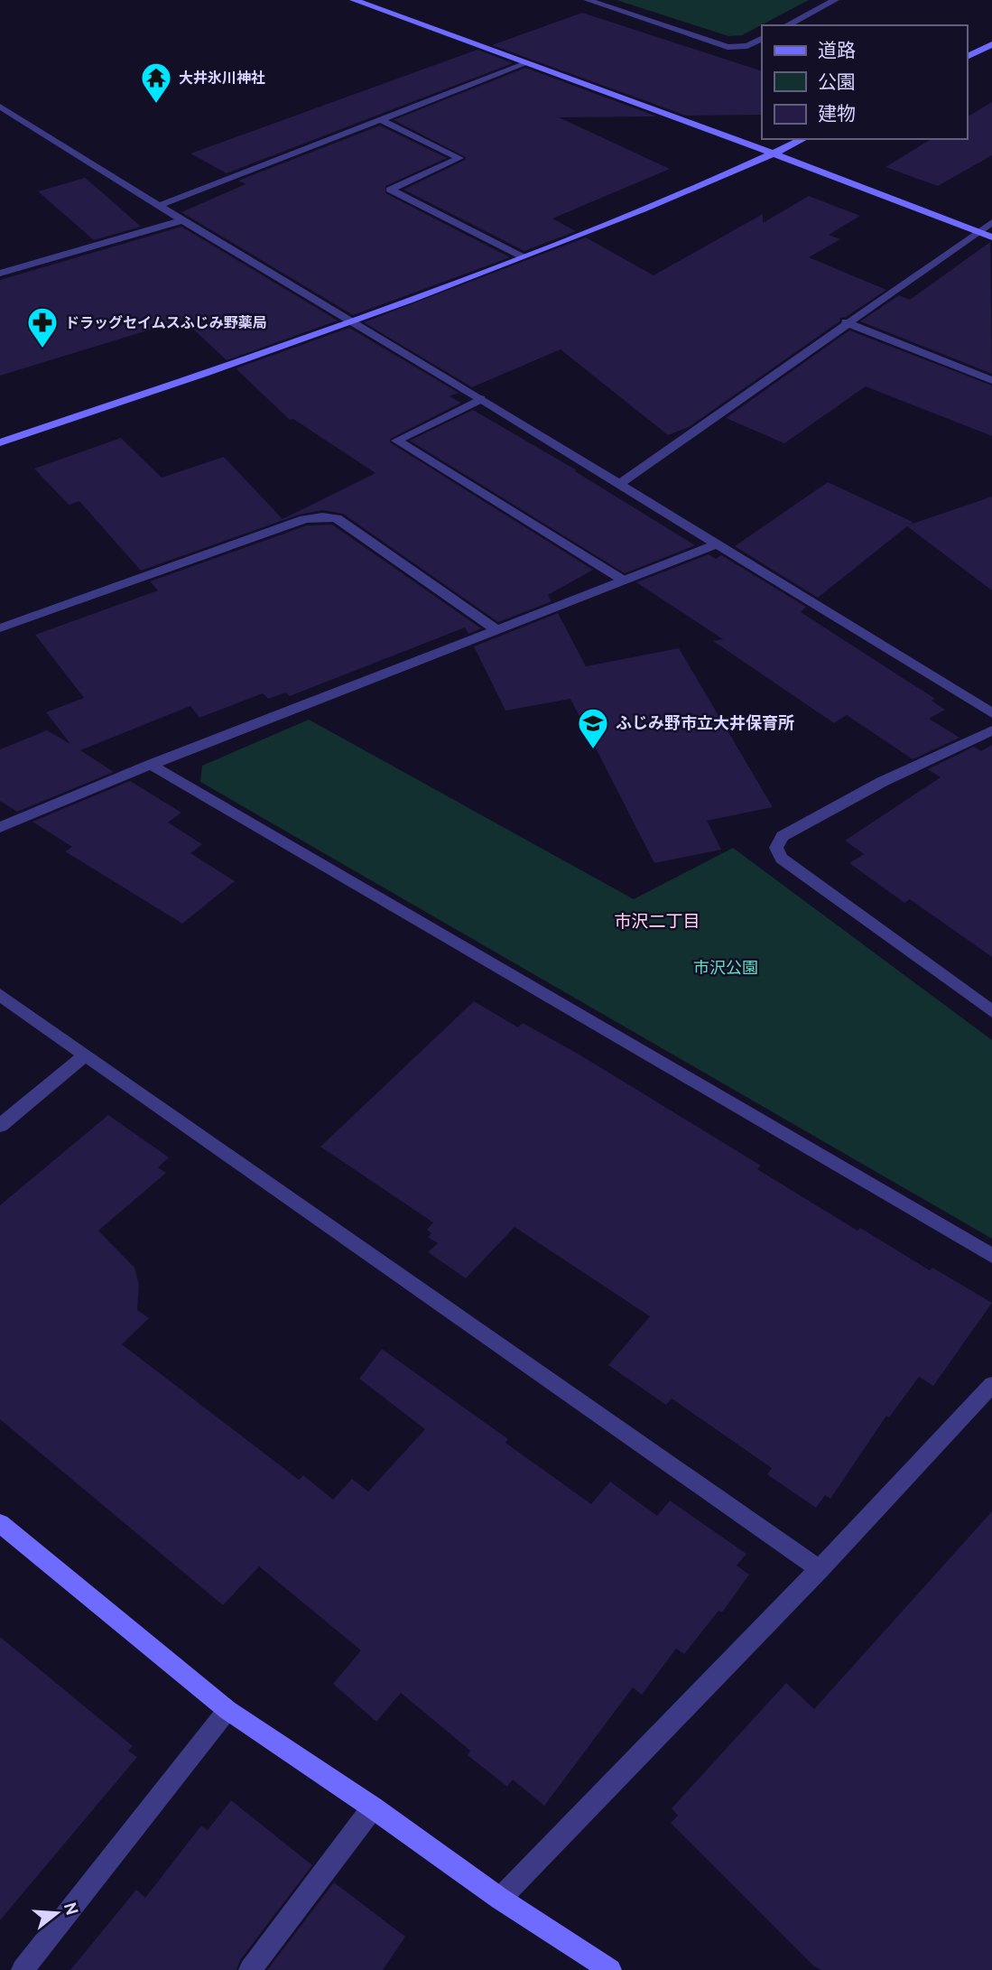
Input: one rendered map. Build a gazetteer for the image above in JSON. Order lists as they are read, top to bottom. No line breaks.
{"districts":["市沢二丁目"],"parks":["市沢公園"],"places":{"temple":["大井氷川神社"],"pharmacy":["ドラッグセイムスふじみ野薬局"],"school or university":["ふじみ野市立大井保育所"]},"legend":["道路","公園","建物"],"north":"right"}
